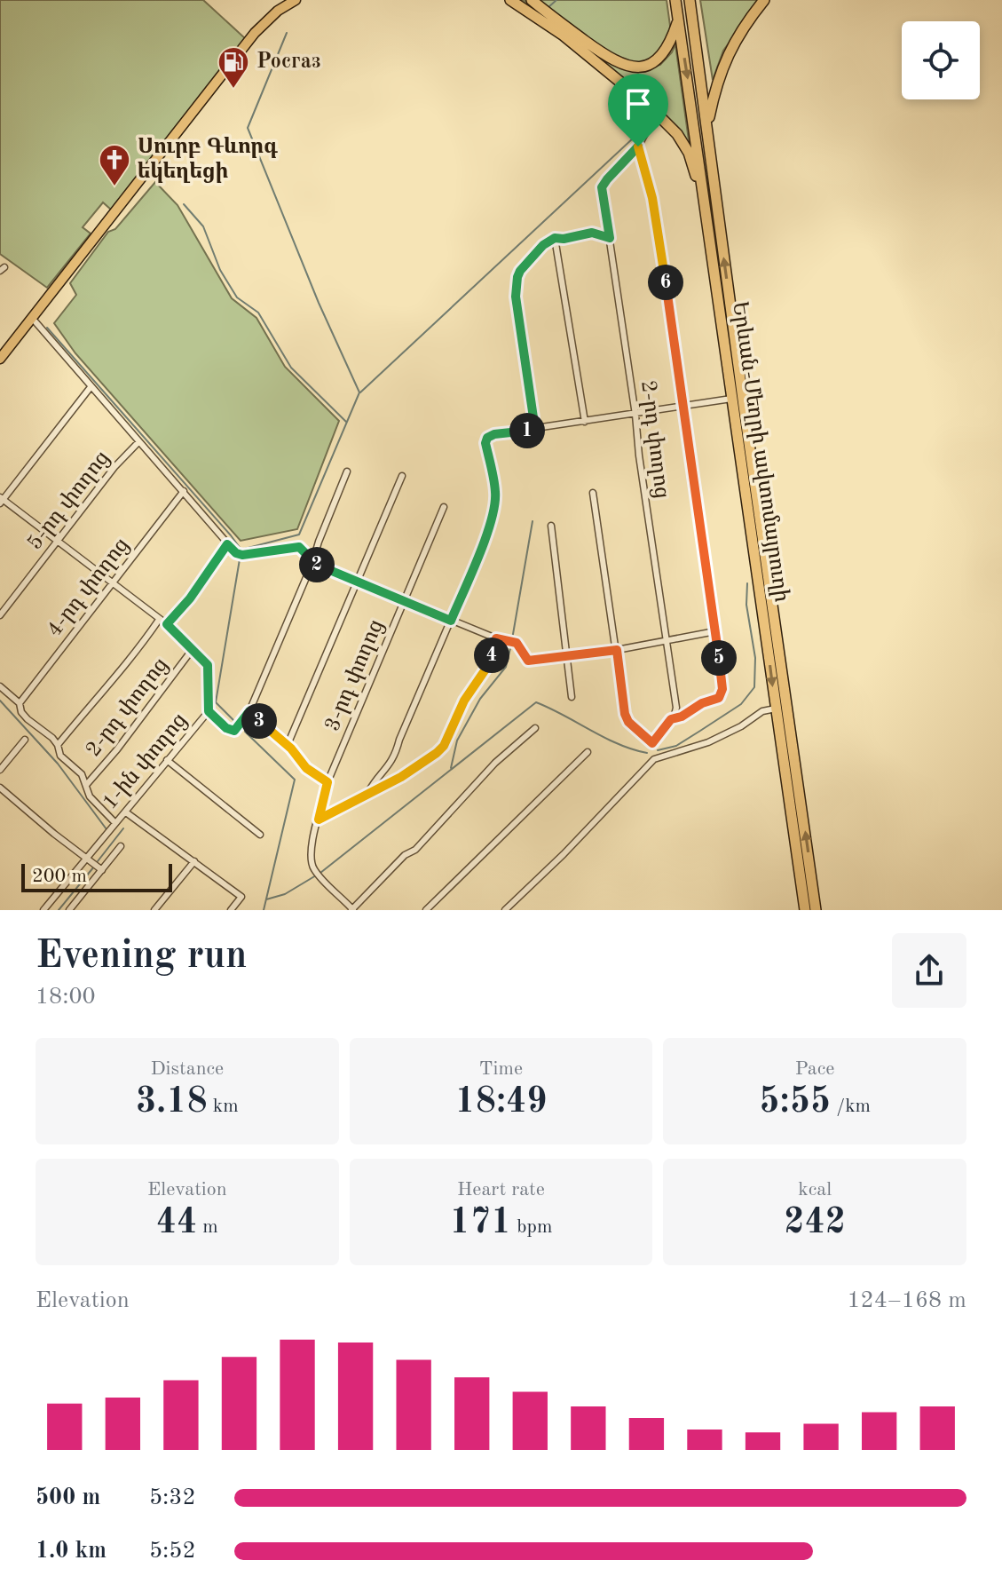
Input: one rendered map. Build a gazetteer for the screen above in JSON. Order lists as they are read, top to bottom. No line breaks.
{"streets":{"highway":["Երևան-Մեղրի ավտոմայրուղի"],"street":["2-րդ փողոց","5-րդ փողոց","4-րդ փողոց","3-րդ փողոց","1-ին փողոց"]},"crossings":[["2-րդ փողոց","1-ին փողոց"],["5-րդ փողոց","1-ին փողոց"],["4-րդ փողոց","1-ին փողոց"]],"places":{"fuel station":["Росгаз"],"church":["Սուրբ Գևորգ եկեղեցի"]},"scale_bar":"200 m","page":{"pins":["6","1","2","4","5","3"],"scale":"200 m","heading":["Evening run","18:00"],"stats":[["Distance","3.18 km"],["Time","18:49"],["Pace","5:55 /km"],["Elevation","44 m"],["Heart rate","171 bpm"],["kcal","242"]],"chart":["Elevation","124–168 m"],"list":[{"name":"500 m","note":"5:32"},{"name":"1.0 km","note":"5:52"}]}}
